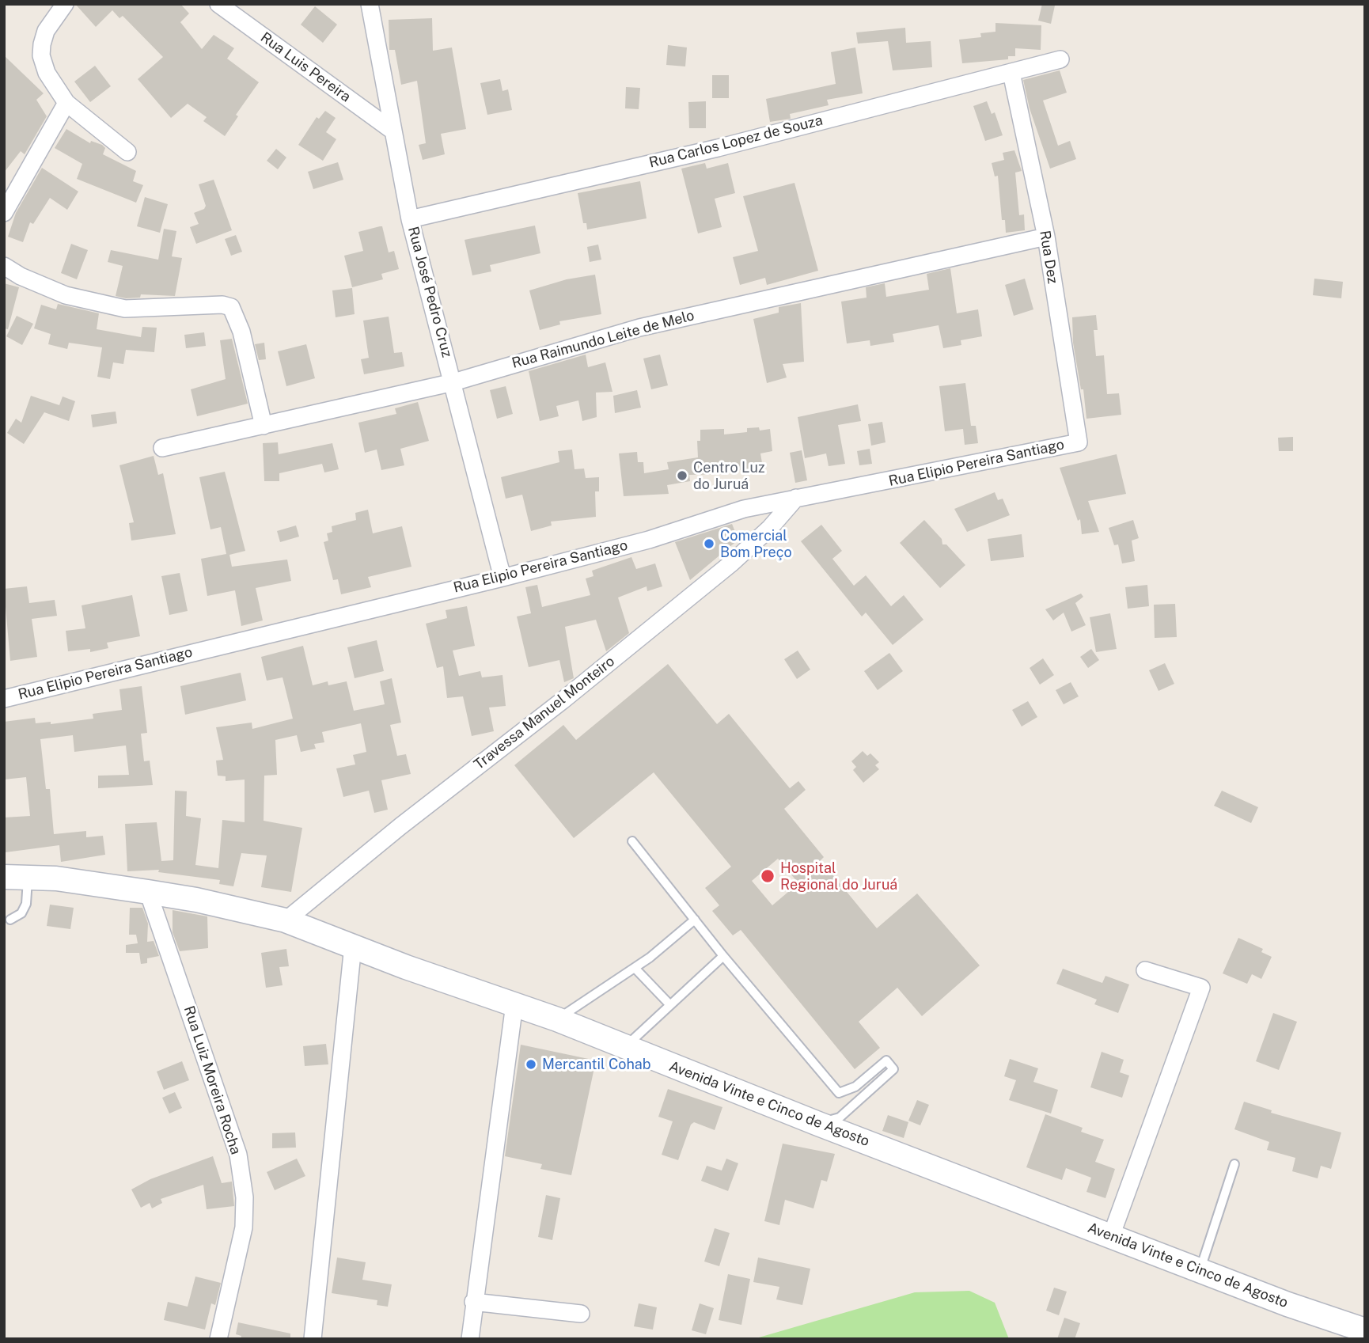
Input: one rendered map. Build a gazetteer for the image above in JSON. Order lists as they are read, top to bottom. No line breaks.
{"streets":{"main road":["Avenida Vinte e Cinco de Agosto"],"street":["Rua Luis Pereira","Rua Carlos Lopez de Souza","Rua Dez","Rua José Pedro Cruz","Rua Raimundo Leite de Melo","Rua Elipio Pereira Santiago","Travessa Manuel Monteiro","Rua Luiz Moreira Rocha"]},"crossings":[["Rua Luis Pereira","Rua José Pedro Cruz"],["Rua Carlos Lopez de Souza","Rua Dez"],["Rua Carlos Lopez de Souza","Rua José Pedro Cruz"],["Rua Dez","Rua Raimundo Leite de Melo"],["Rua Dez","Rua Elipio Pereira Santiago"],["Rua José Pedro Cruz","Rua Raimundo Leite de Melo"],["Rua José Pedro Cruz","Rua Elipio Pereira Santiago"],["Rua Elipio Pereira Santiago","Travessa Manuel Monteiro"],["Travessa Manuel Monteiro","Avenida Vinte e Cinco de Agosto"],["Rua Luiz Moreira Rocha","Avenida Vinte e Cinco de Agosto"]],"places":["Centro Luz do Juruá","Comercial Bom Preço","Hospital Regional do Juruá","Mercantil Cohab"]}
